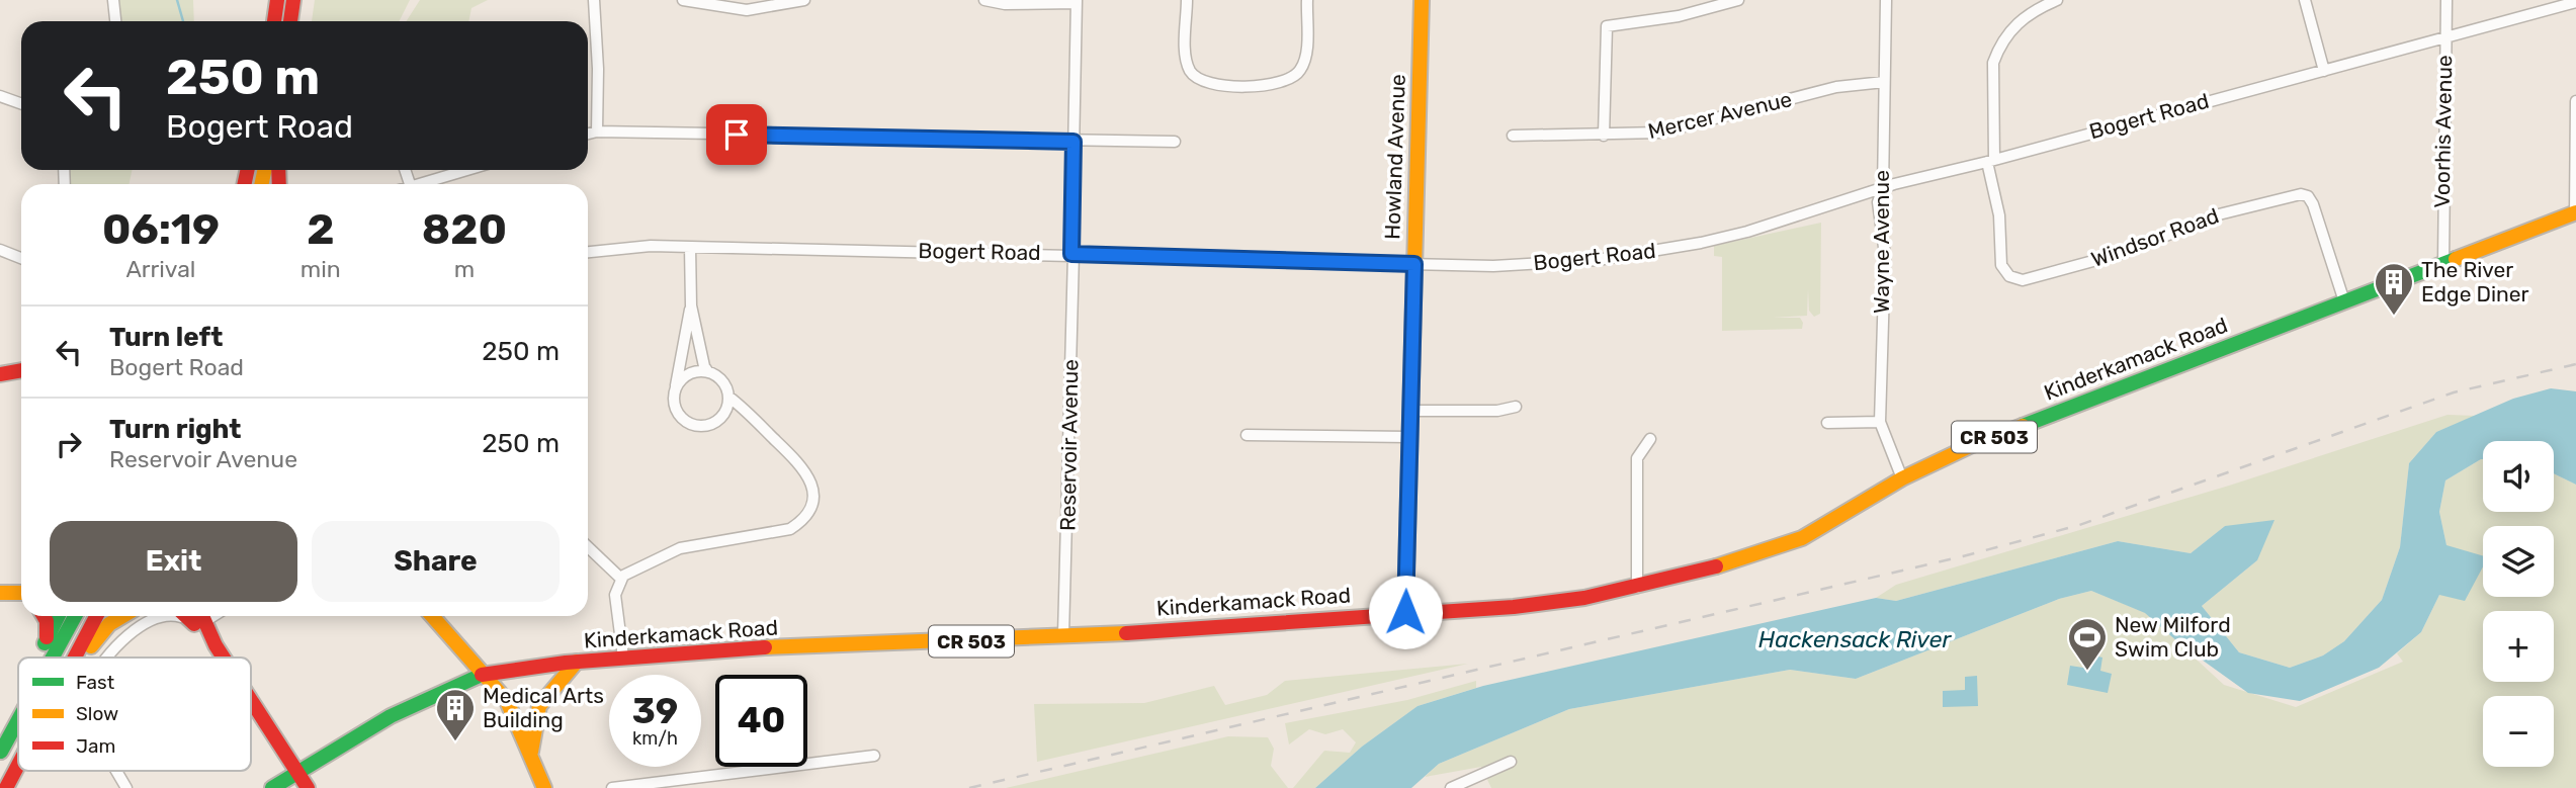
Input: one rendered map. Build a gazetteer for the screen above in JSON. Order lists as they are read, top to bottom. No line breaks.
{"streets":{"main road":["Howland Avenue","Kinderkamack Road","CR 503"],"street":["Mercer Avenue","Bogert Road","Voorhis Avenue","Windsor Road","Wayne Avenue","Reservoir Avenue"]},"crossings":[["Mercer Avenue","Wayne Avenue"],["Bogert Road","Voorhis Avenue"],["Bogert Road","Howland Avenue"],["Bogert Road","Windsor Road"],["Bogert Road","Wayne Avenue"],["Bogert Road","Reservoir Avenue"],["Voorhis Avenue","Kinderkamack Road"],["Howland Avenue","Kinderkamack Road"],["Windsor Road","Kinderkamack Road"],["Wayne Avenue","Kinderkamack Road"],["Kinderkamack Road","Reservoir Avenue"]],"water":["Hackensack River"],"places":{"building":["The River Edge Diner","Medical Arts Building"],"sports":["New Milford Swim Club"]},"legend":["Fast","Slow","Jam"],"page":{"turn":["250 m","Bogert Road"],"eta":["06:19","Arrival","2","min","820","m"],"list":[{"name":"Turn left","note":"Bogert Road","value":"250 m"},{"name":"Turn right","note":"Reservoir Avenue","value":"250 m"}],"map_buttons":["+","−"],"buttons":["Exit","Share"],"speed":"39 km/h","limit":"40"}}
